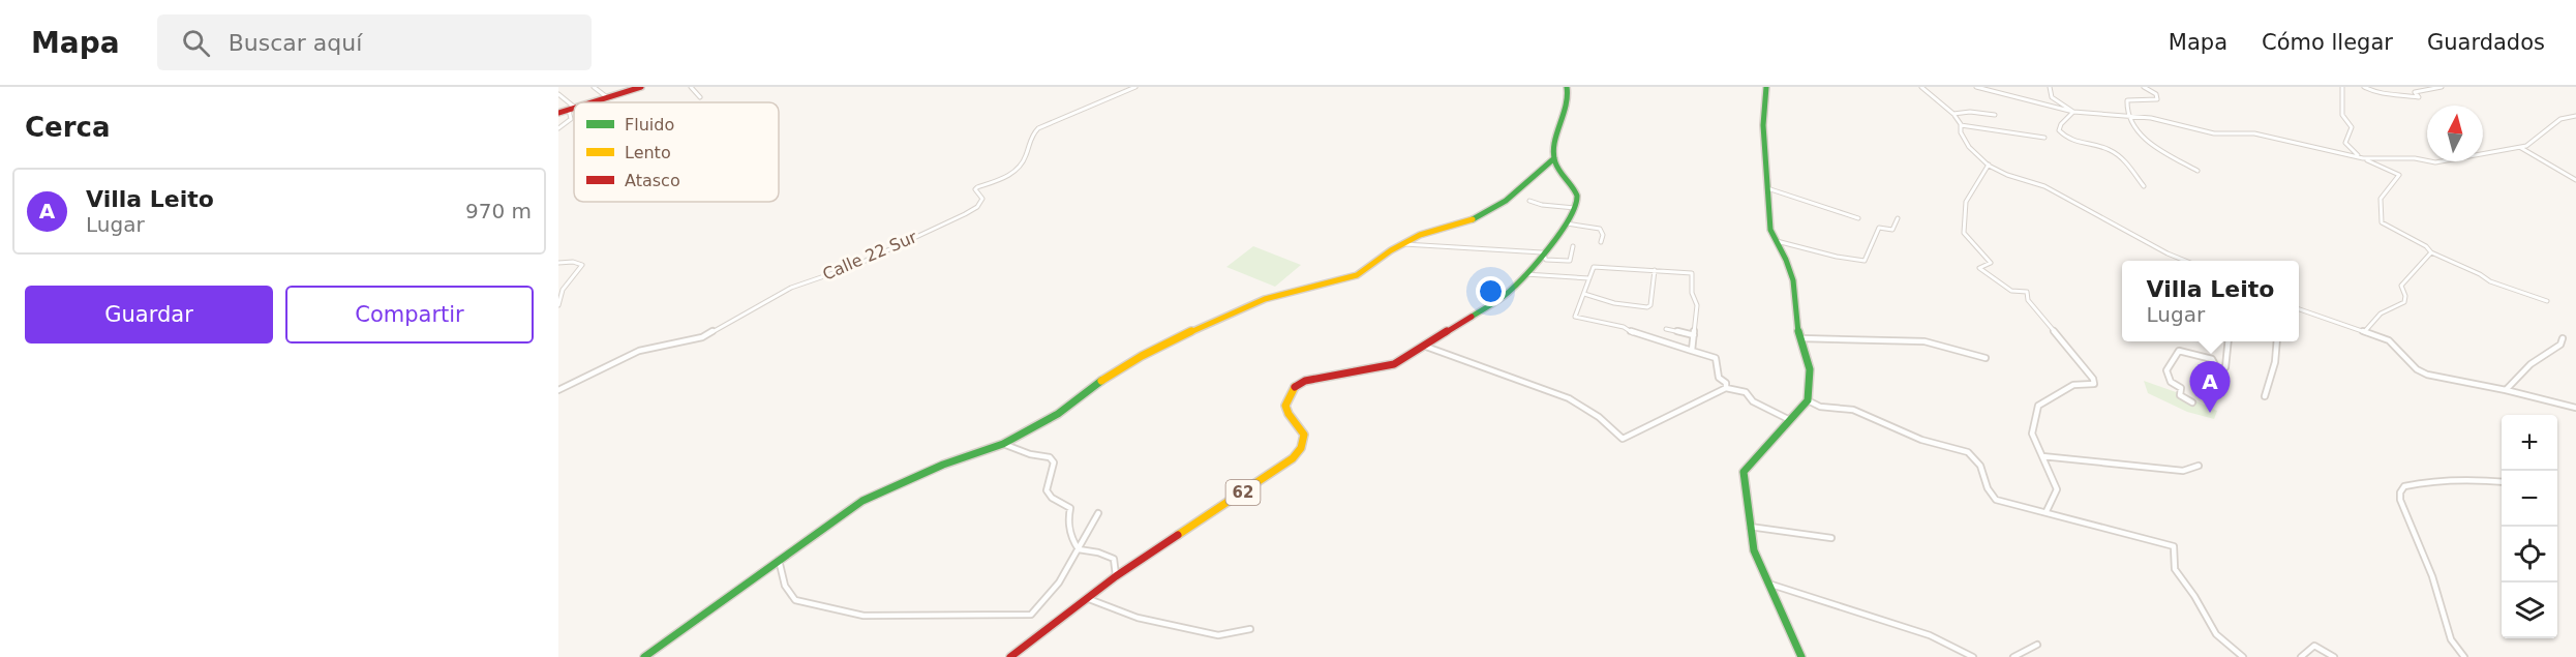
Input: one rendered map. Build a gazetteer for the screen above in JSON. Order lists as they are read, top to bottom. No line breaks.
{"streets":{"street":["Calle 22 Sur","62"]},"legend":["Fluido","Lento","Atasco"],"north":"top","page":{"header":"Mapa","search":"Buscar aquí","nav":["Mapa","Cómo llegar","Guardados"],"heading":"Cerca","list":[{"mark":"A","name":"Villa Leito","note":"Lugar","value":"970 m"}],"popup":["Villa Leito","Lugar"],"buttons":["Guardar","Compartir"],"pins":"A","map_buttons":["+","−"]}}
